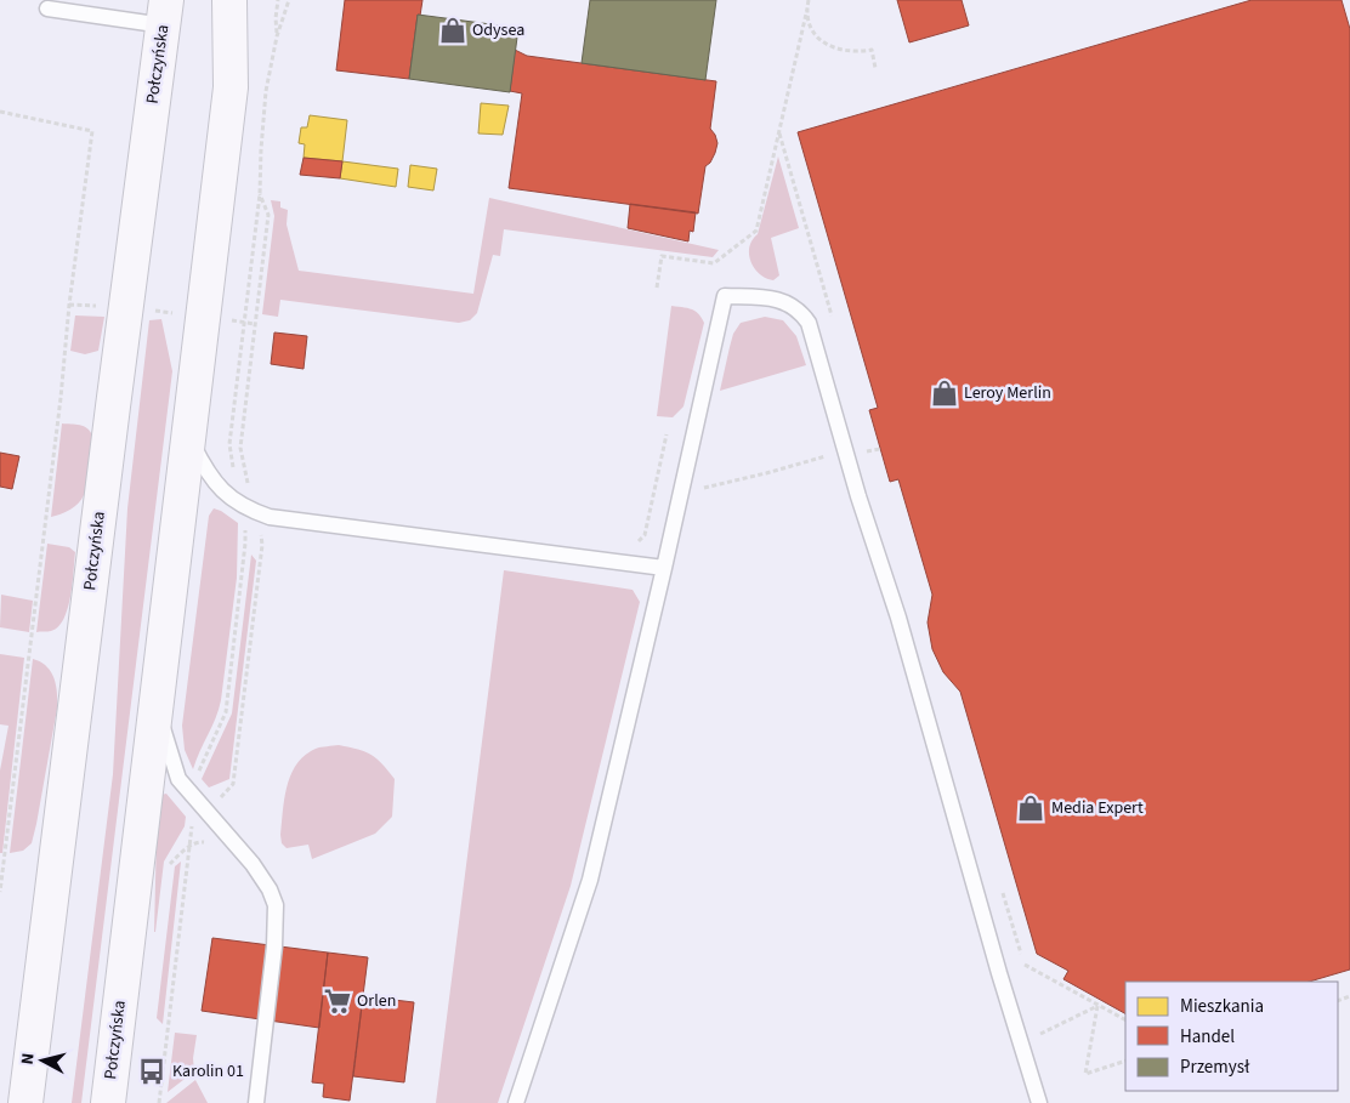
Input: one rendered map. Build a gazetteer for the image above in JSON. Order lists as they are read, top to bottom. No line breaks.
{"streets":{"main road":["Połczyńska"]},"places":{"shop":["Odysea","Leroy Merlin","Media Expert"],"supermarket":["Orlen"],"bus stop":["Karolin 01"]},"legend":["Mieszkania","Handel","Przemysł"],"north":"left"}
